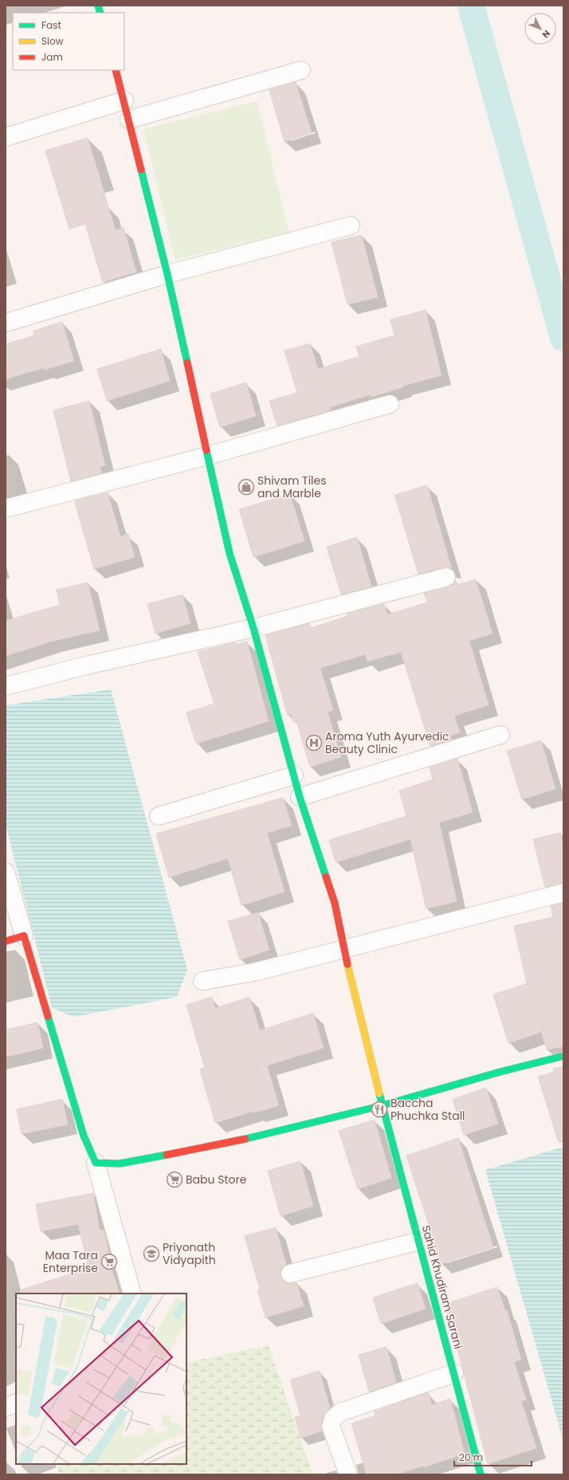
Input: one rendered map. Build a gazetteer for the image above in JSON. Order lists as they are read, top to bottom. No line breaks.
{"streets":{"street":["Sahid Khudiram Sarani"]},"places":{"shop":["Shivam Tiles and Marble"],"hospital":["Aroma Yuth Ayurvedic Beauty Clinic"],"restaurant":["Baccha Phuchka Stall"],"supermarket":["Babu Store","Maa Tara Enterprise"],"school or university":["Priyonath Vidyapith"]},"legend":["Fast","Slow","Jam"],"scale_bar":"20 m","north":"bottom right"}
